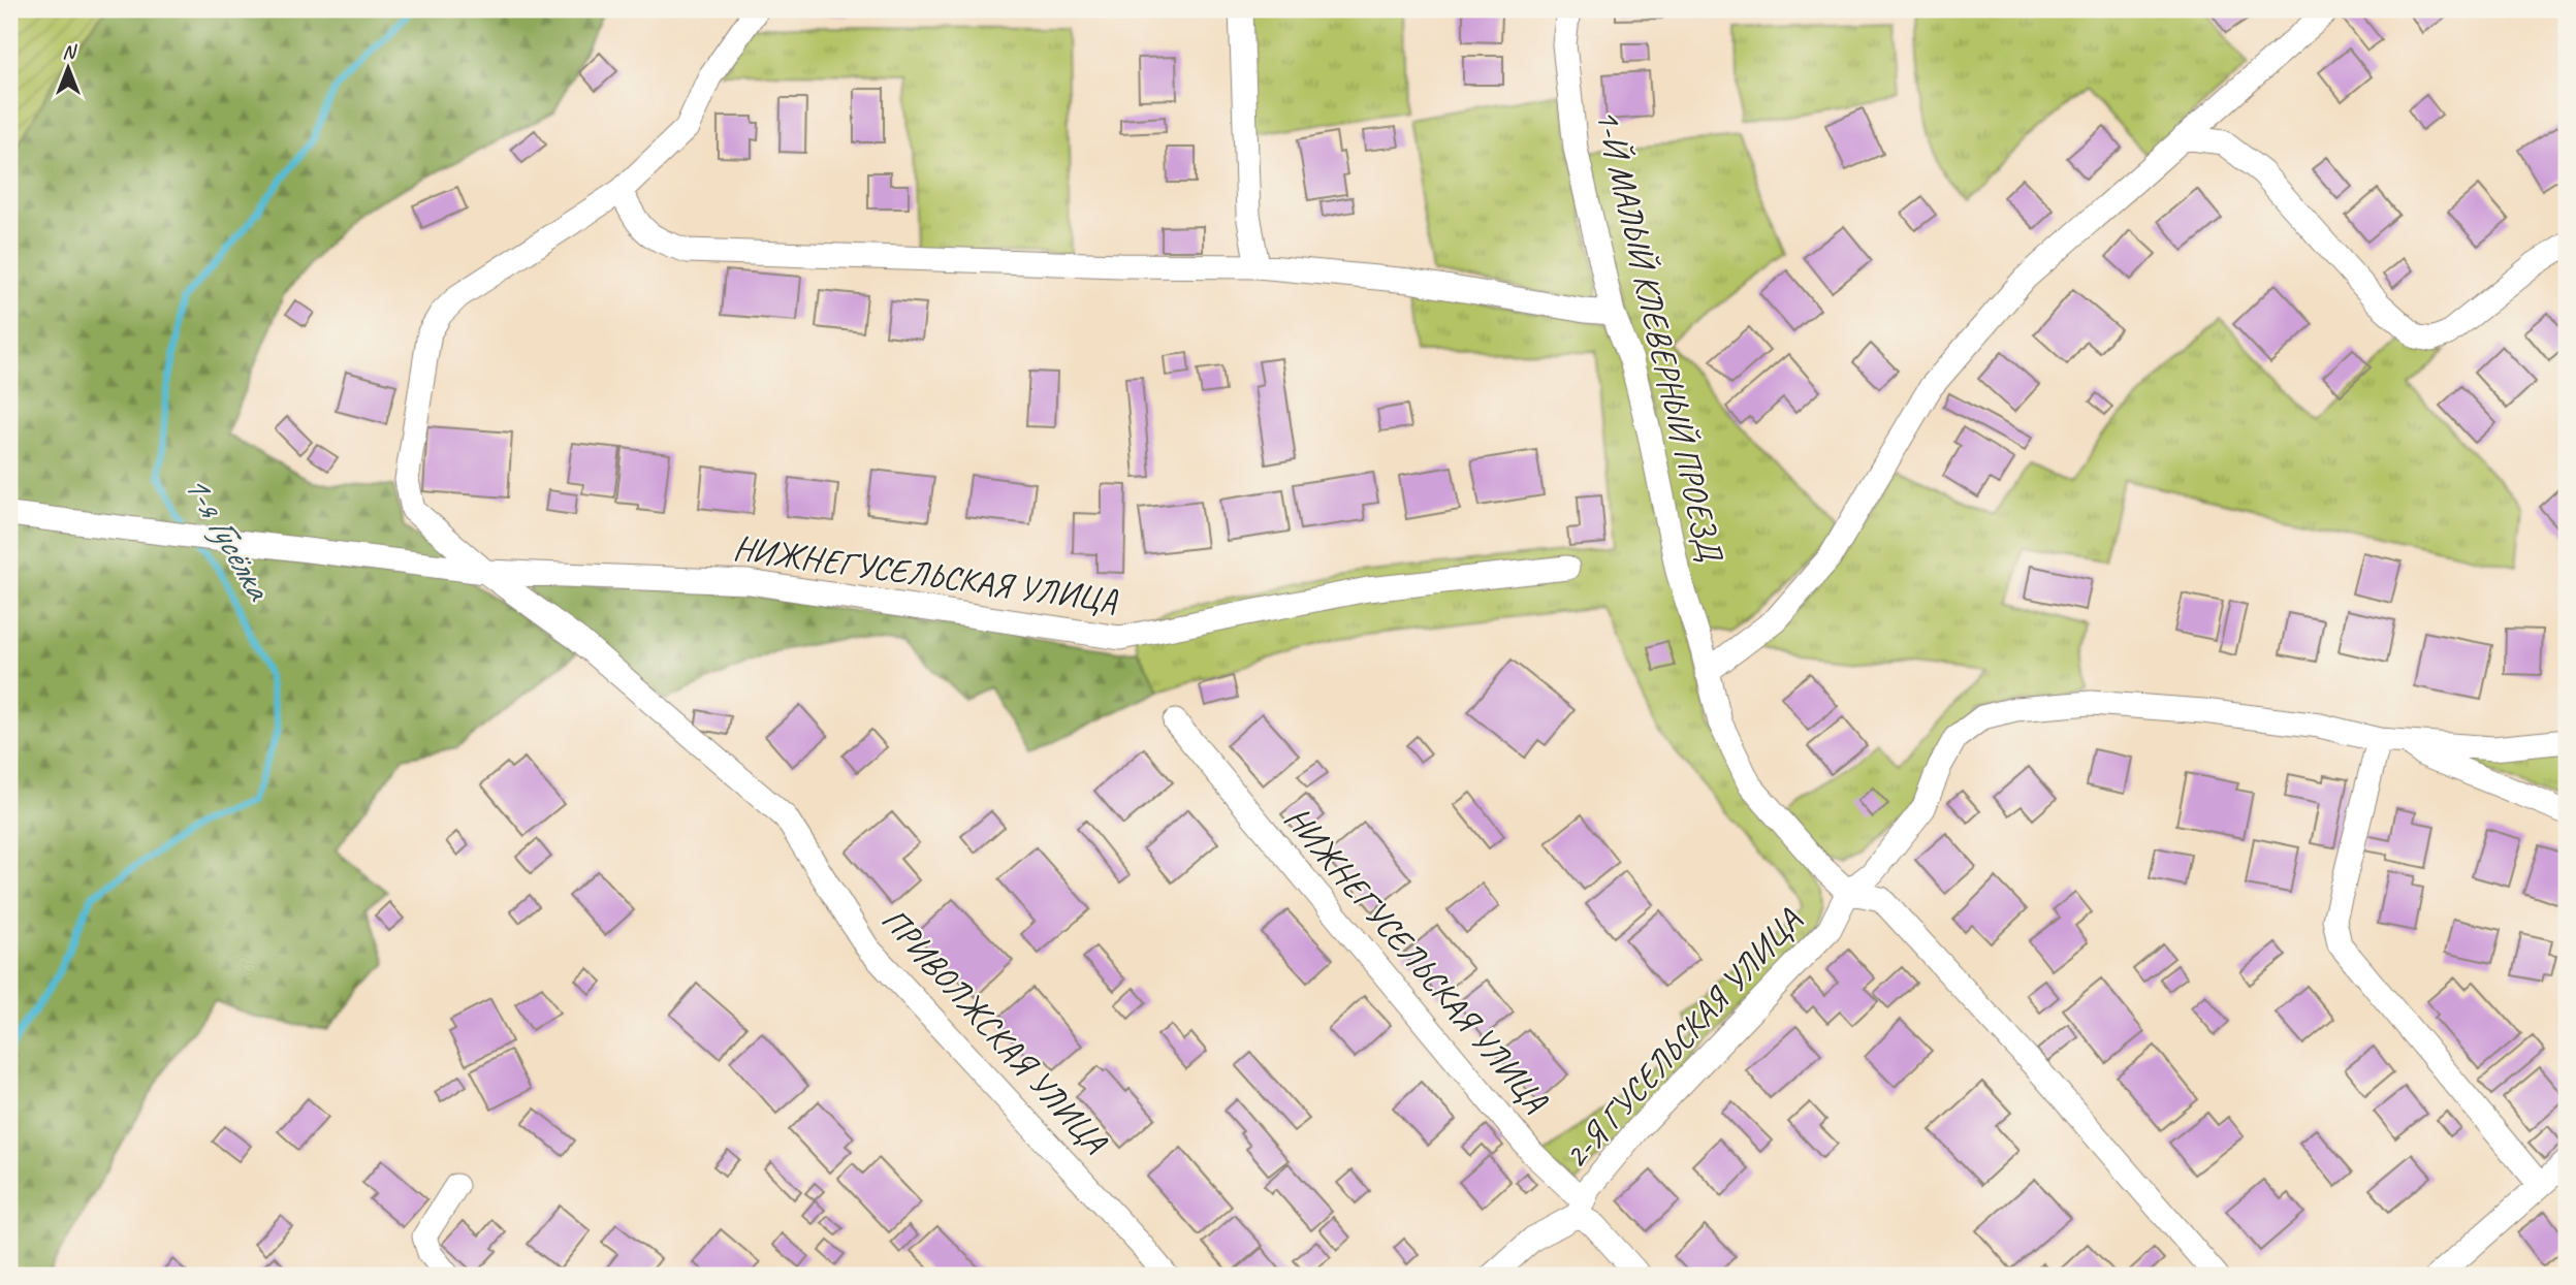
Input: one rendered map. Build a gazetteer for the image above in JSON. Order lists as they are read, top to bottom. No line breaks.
{"streets":{"street":["1-Й МАЛЫЙ КЛЕВЕРНЫЙ ПРОЕЗД","НИЖНЕГУСЕЛЬСКАЯ УЛИЦА","ПРИВОЛЖСКАЯ УЛИЦА","2-Я ГУСЕЛЬСКАЯ УЛИЦА"]},"crossings":[["1-Й МАЛЫЙ КЛЕВЕРНЫЙ ПРОЕЗД","2-Я ГУСЕЛЬСКАЯ УЛИЦА"],["НИЖНЕГУСЕЛЬСКАЯ УЛИЦА","ПРИВОЛЖСКАЯ УЛИЦА"],["НИЖНЕГУСЕЛЬСКАЯ УЛИЦА","2-Я ГУСЕЛЬСКАЯ УЛИЦА"]],"water":["1-я Гусёлка"],"north":"top"}
